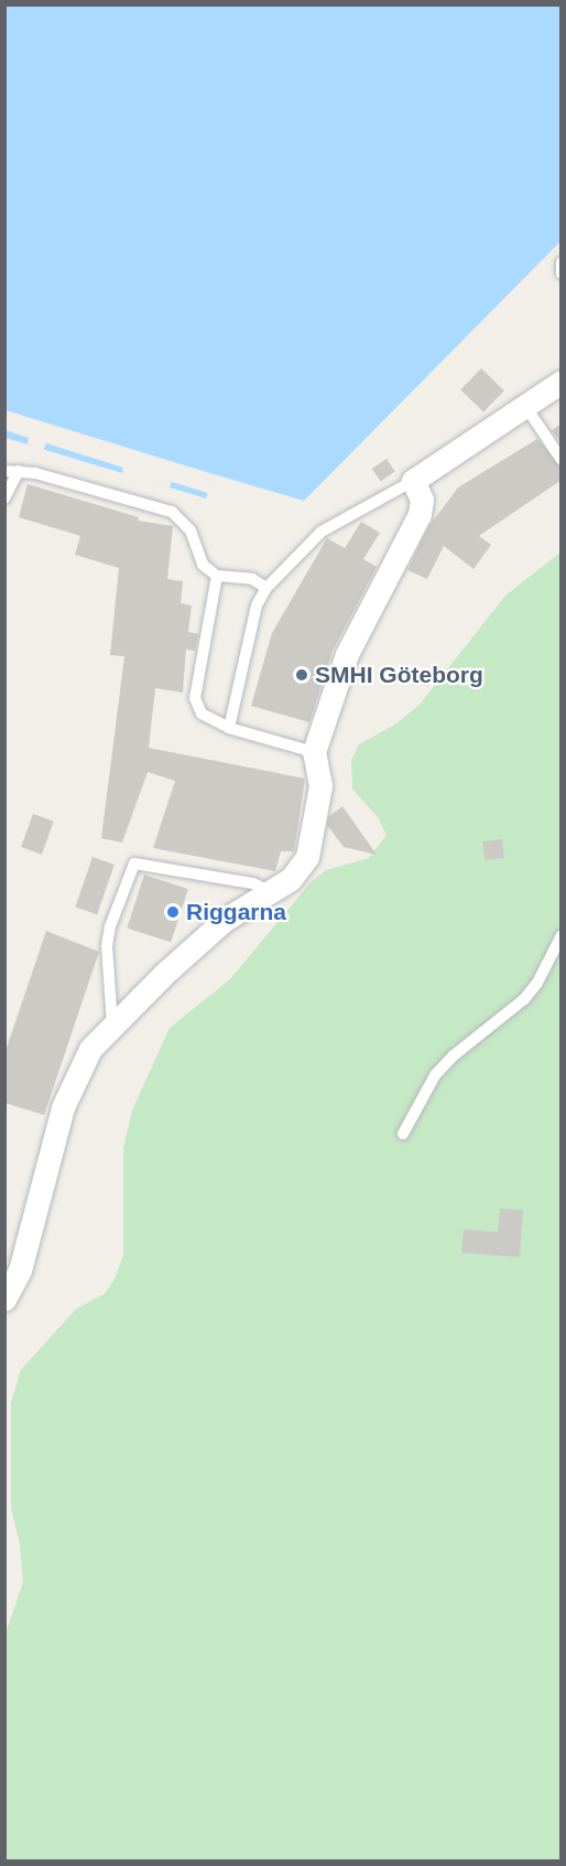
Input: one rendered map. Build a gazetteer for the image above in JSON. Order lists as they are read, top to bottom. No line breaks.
{"places":["SMHI Göteborg","Riggarna"]}
